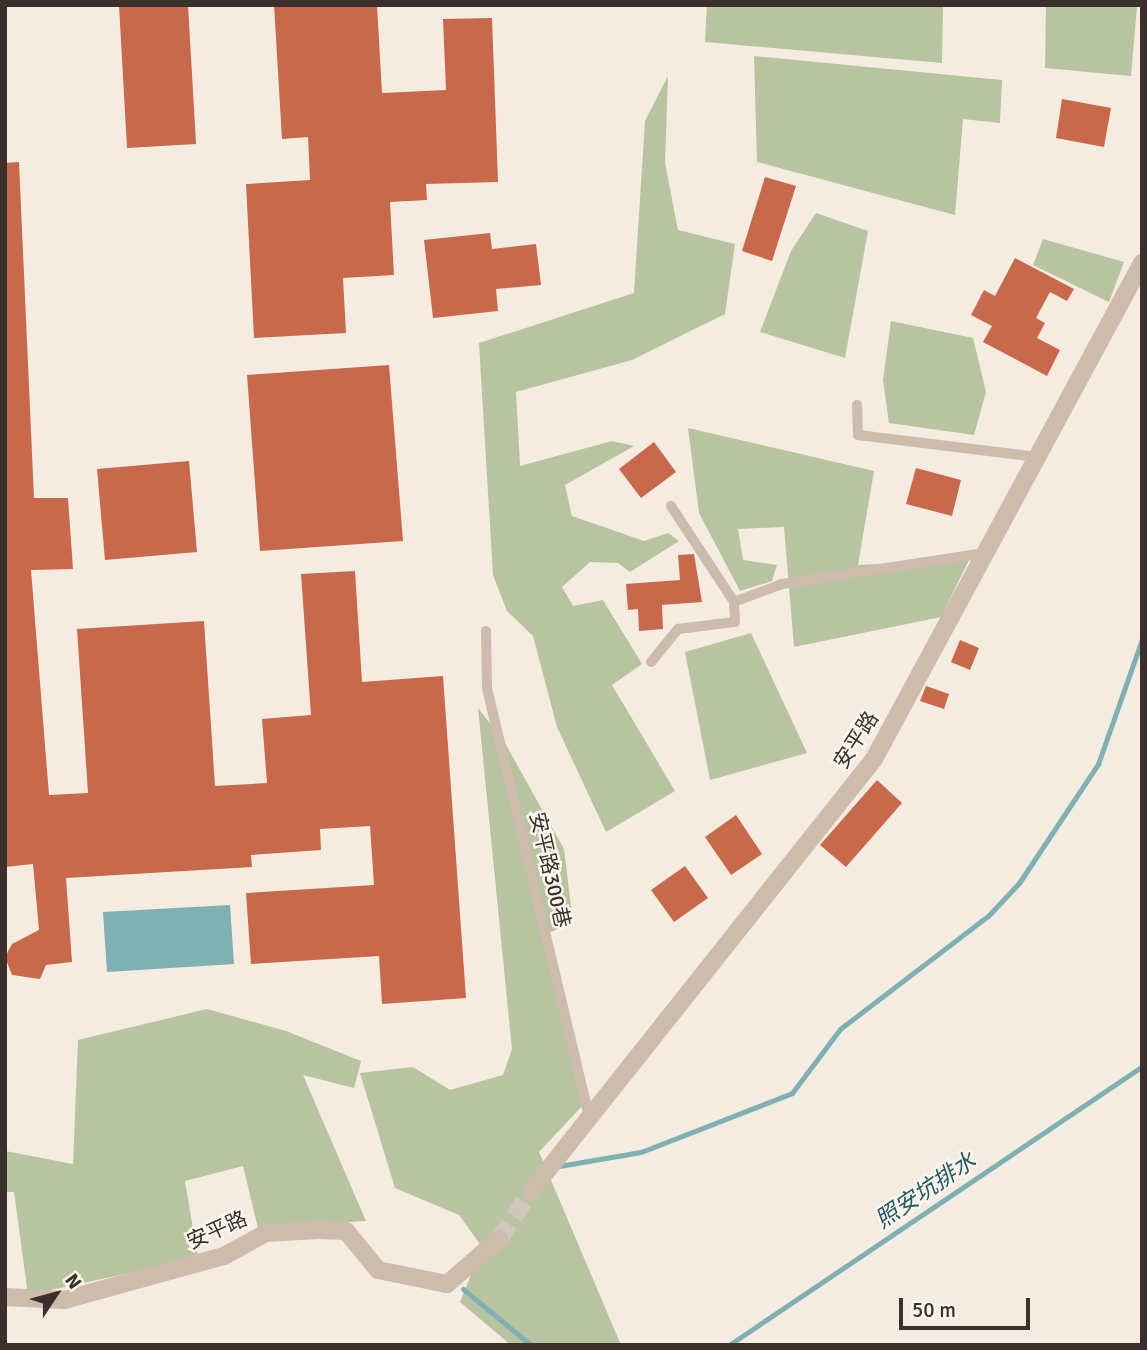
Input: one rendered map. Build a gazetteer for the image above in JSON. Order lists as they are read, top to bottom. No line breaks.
{"streets":{"street":["安平路"],"lane":["安平路300巷"]},"crossings":[["安平路","安平路300巷"]],"water":["照安坑排水"],"scale_bar":"50 m","north":"top right"}
